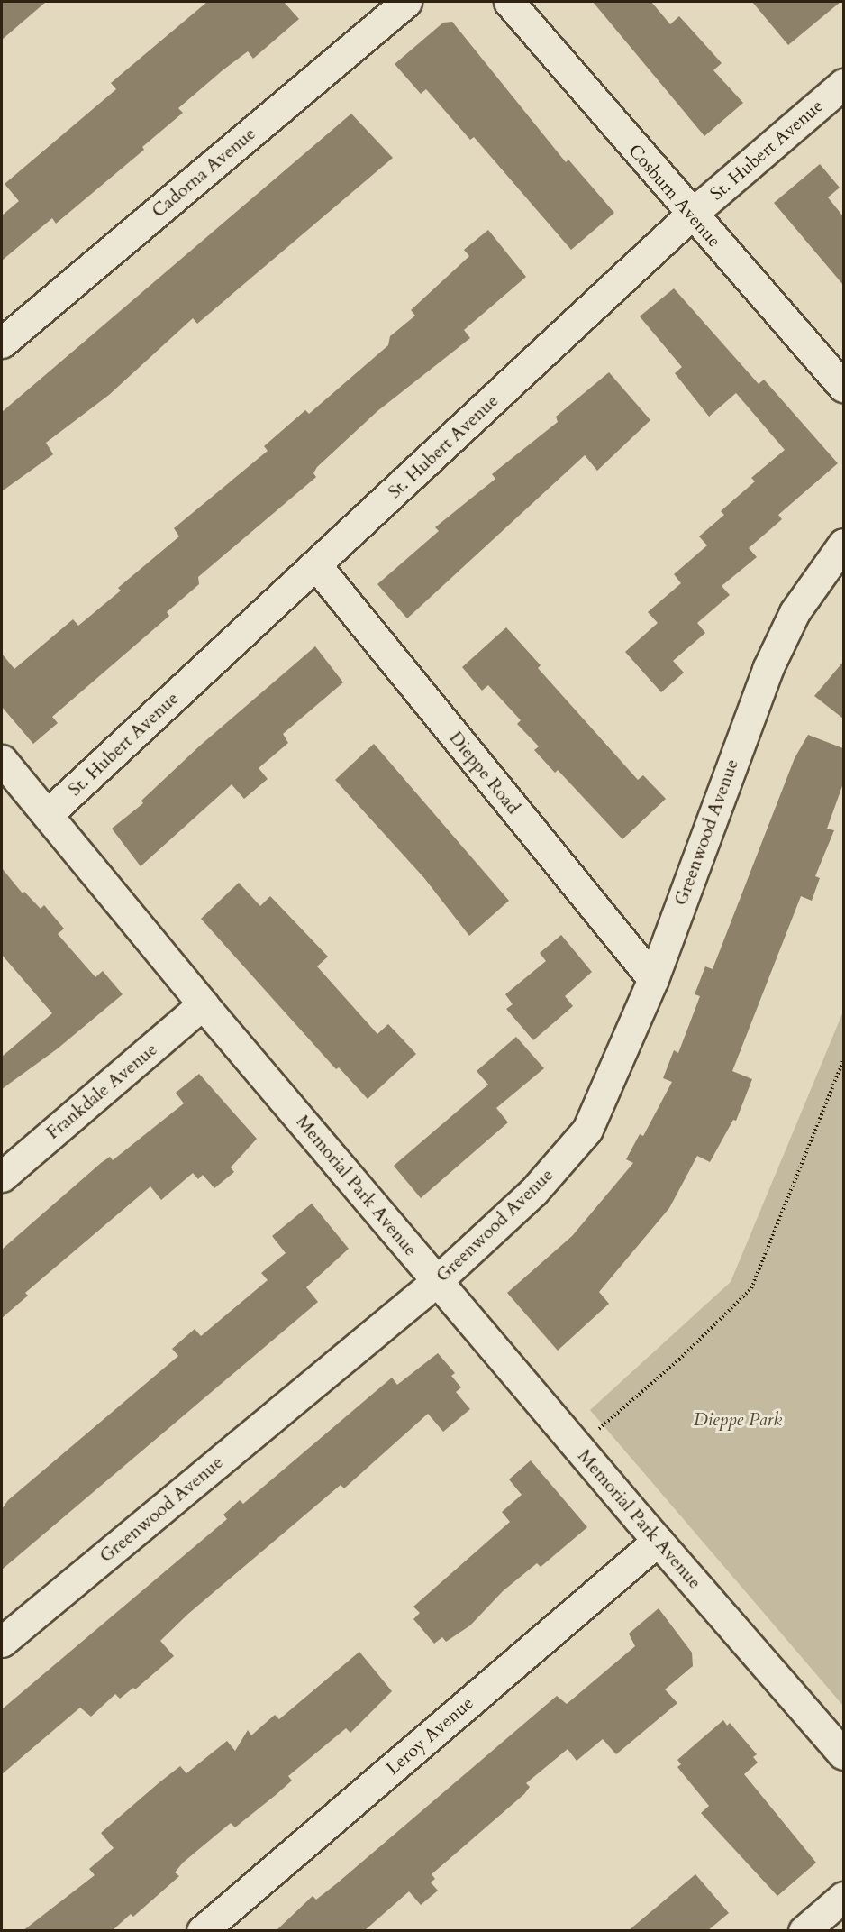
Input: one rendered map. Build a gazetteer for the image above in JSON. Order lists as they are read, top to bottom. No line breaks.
{"streets":{"street":["St. Hubert Avenue","Cadorna Avenue","Cosburn Avenue","Dieppe Road","Greenwood Avenue","Frankdale Avenue","Memorial Park Avenue","Leroy Avenue"]},"crossings":[["St. Hubert Avenue","Cosburn Avenue"],["St. Hubert Avenue","Dieppe Road"],["St. Hubert Avenue","Memorial Park Avenue"],["Dieppe Road","Greenwood Avenue"],["Greenwood Avenue","Memorial Park Avenue"],["Frankdale Avenue","Memorial Park Avenue"],["Memorial Park Avenue","Leroy Avenue"]],"parks":["Dieppe Park"]}
